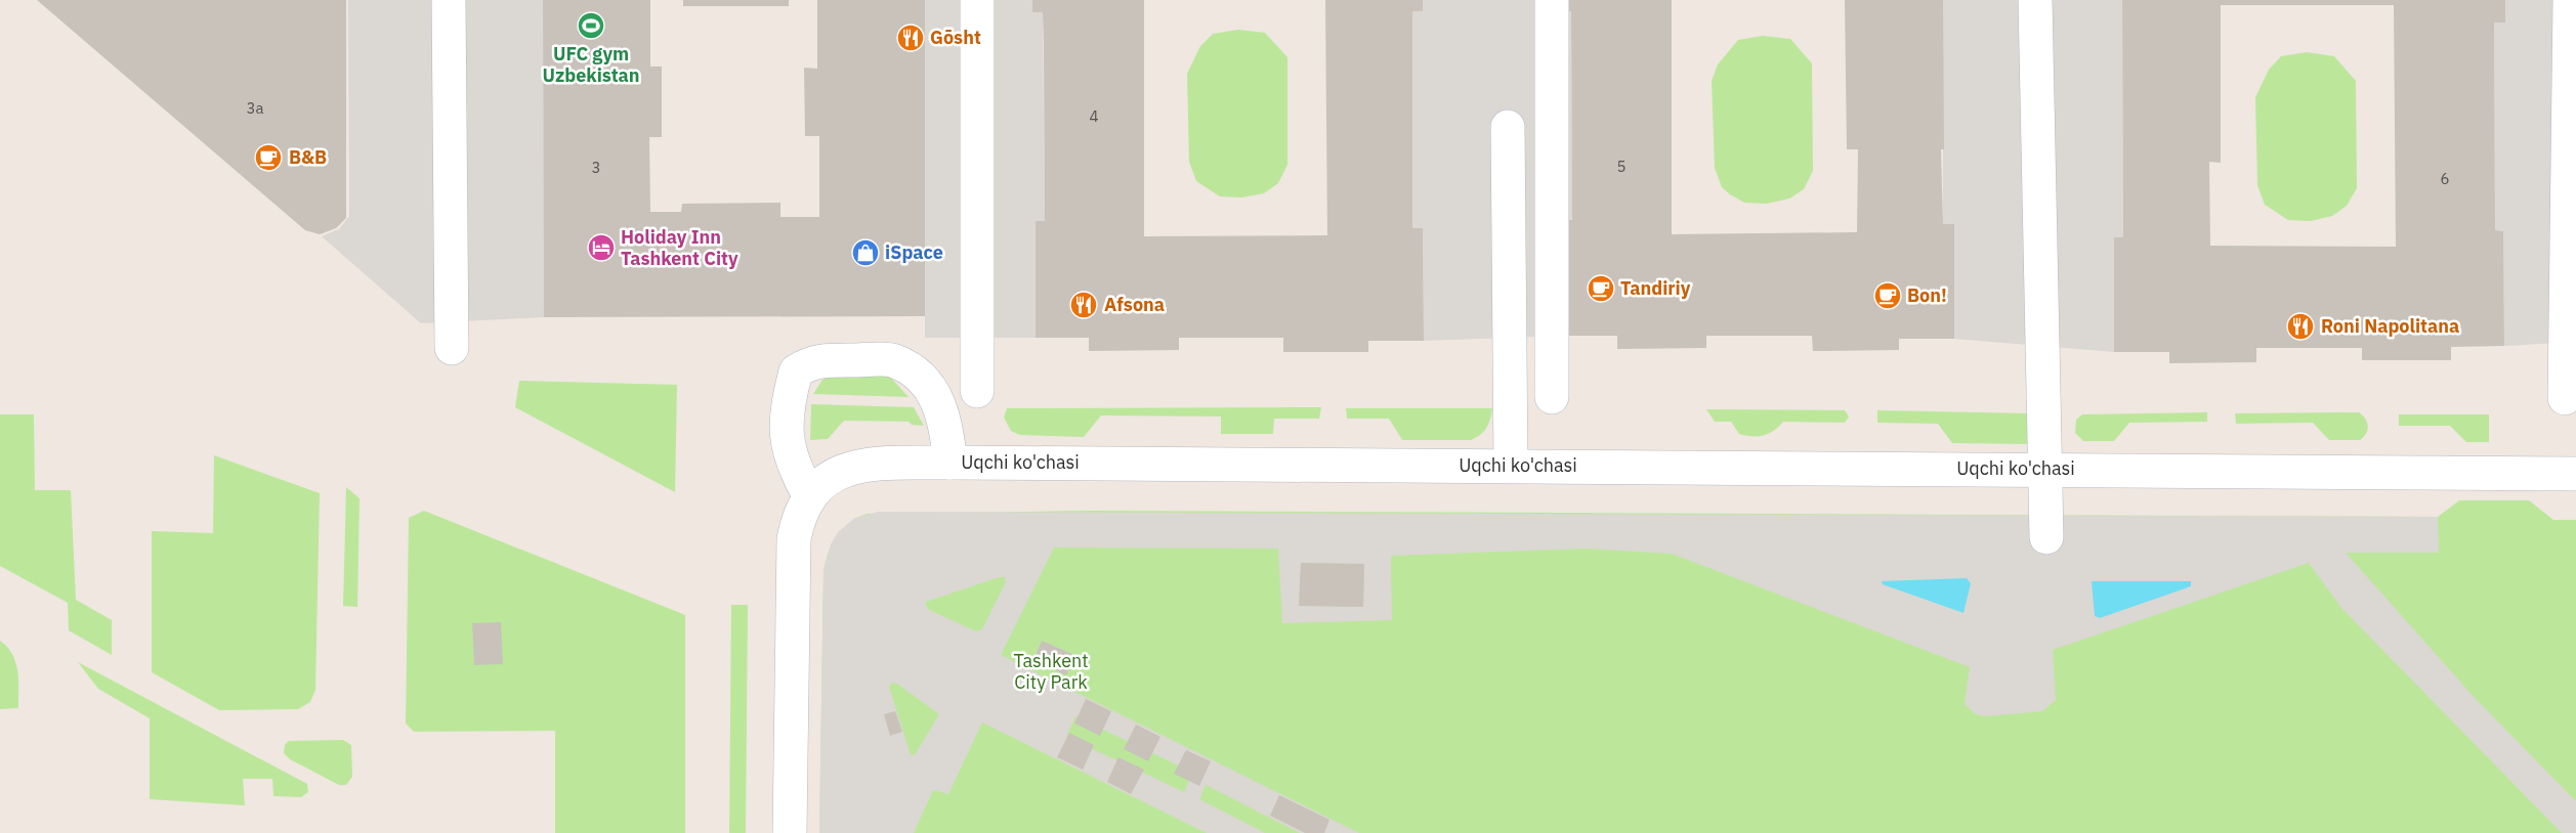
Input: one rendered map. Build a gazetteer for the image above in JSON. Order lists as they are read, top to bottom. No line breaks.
{"streets":{"street":["Uqchi ko'chasi"]},"parks":["Tashkent City Park"],"places":{"sports":["UFC gym Uzbekistan"],"restaurant":["Gōsht","Afsona","Roni Napolitana"],"cafe":["B&B","Tandiriy","Bon!"],"hotel":["Holiday Inn Tashkent City"],"shop":["iSpace"]},"house_numbers":["3a","4","5","3","6"]}
